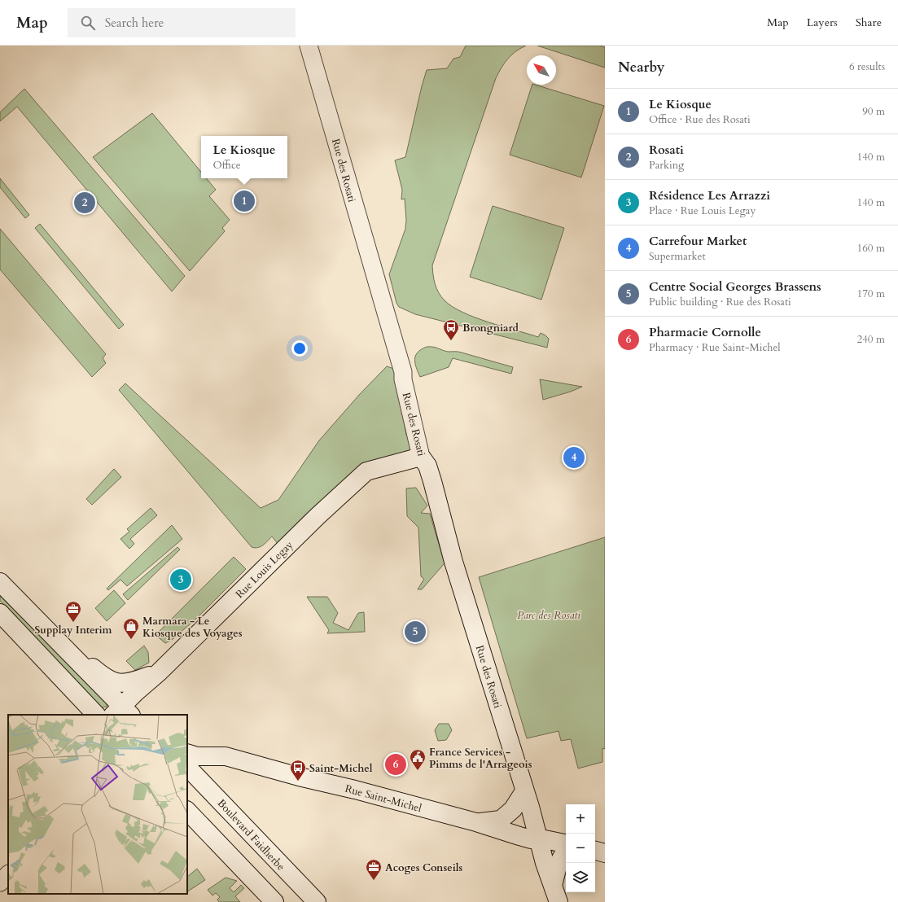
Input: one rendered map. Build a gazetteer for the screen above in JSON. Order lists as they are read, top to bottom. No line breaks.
{"streets":{"main road":["Rue des Rosati","Rue Louis Legay","Rue Saint-Michel","Boulevard Faidherbe"]},"crossings":[["Rue des Rosati","Rue Louis Legay"],["Rue des Rosati","Rue Saint-Michel"],["Rue Saint-Michel","Boulevard Faidherbe"]],"parks":["Parc des Rosati"],"places":{"bus stop":["Brongniard","Saint-Michel"],"office":["Supplay Interim","Acoges Conseils"],"shop":["Marmara - Le Kiosque des Voyages"],"public building":["France Services - Pimms de l'Arrageois"]},"north":"top left","page":{"header":"Map","search":"Search here","nav":["Map","Layers","Share"],"heading":["Nearby","6 results"],"list":[{"mark":"1","name":"Le Kiosque","note":"Office · Rue des Rosati","value":"90 m"},{"mark":"2","name":"Rosati","note":"Parking","value":"140 m"},{"mark":"3","name":"Résidence Les Arrazzi","note":"Place · Rue Louis Legay","value":"140 m"},{"mark":"4","name":"Carrefour Market","note":"Supermarket","value":"160 m"},{"mark":"5","name":"Centre Social Georges Brassens","note":"Public building · Rue des Rosati","value":"170 m"},{"mark":"6","name":"Pharmacie Cornolle","note":"Pharmacy · Rue Saint-Michel","value":"240 m"}],"popup":["Le Kiosque","Office"],"pins":["1","2","4","3","5","6"],"map_buttons":["+","−"]}}
